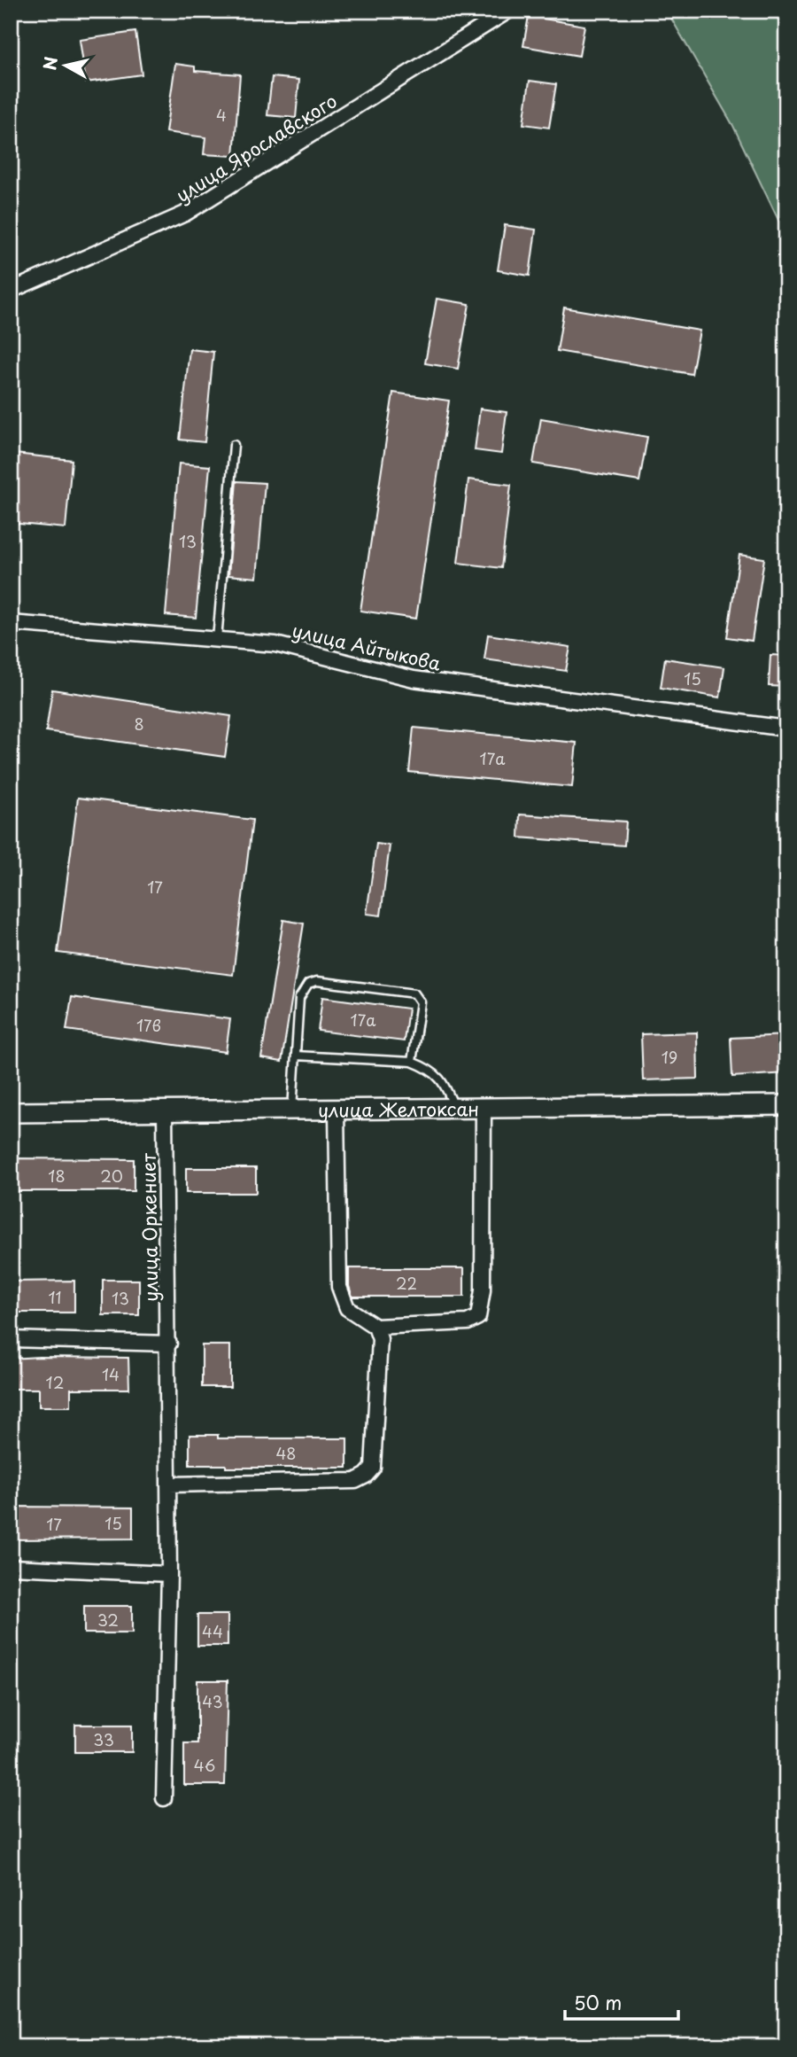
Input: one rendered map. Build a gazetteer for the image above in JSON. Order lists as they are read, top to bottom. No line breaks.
{"streets":{"street":["улица Ярославского","улица Айтыкова","улица Желтоксан","улица Оркениет"]},"crossings":[["улица Желтоксан","улица Оркениет"]],"house_numbers":["4","13","15","8","17а","17","17а","17в","19","18","20","22","11","13","14","12","48","15","17","32","44","43","33","46"],"scale_bar":"50 m","north":"left"}
